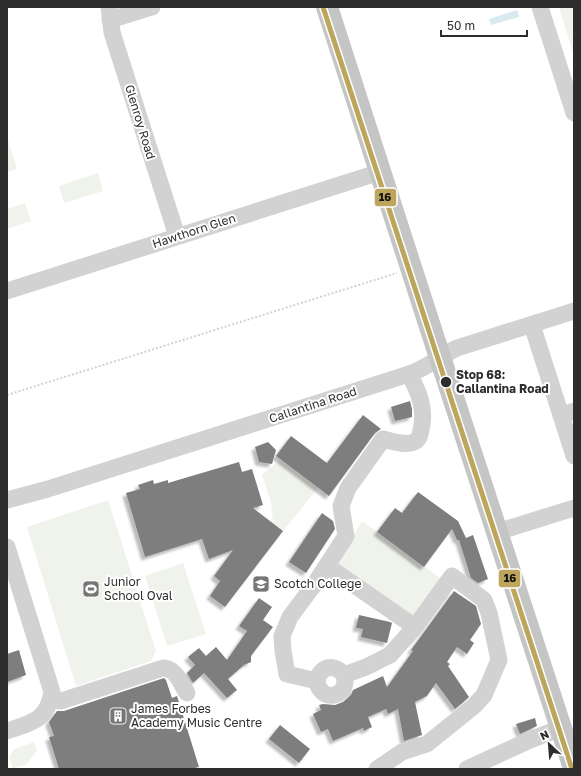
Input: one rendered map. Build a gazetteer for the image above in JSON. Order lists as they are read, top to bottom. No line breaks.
{"streets":{"street":["Glenroy Road","Hawthorn Glen","Callantina Road"]},"crossings":[["Glenroy Road","Hawthorn Glen"]],"places":{"other":["Stop 68: Callantina Road"],"school or university":["Scotch College"],"sports":["Junior School Oval"],"building":["James Forbes Academy Music Centre"]},"lines":["transit line 16"],"scale_bar":"50 m","north":"top left"}
